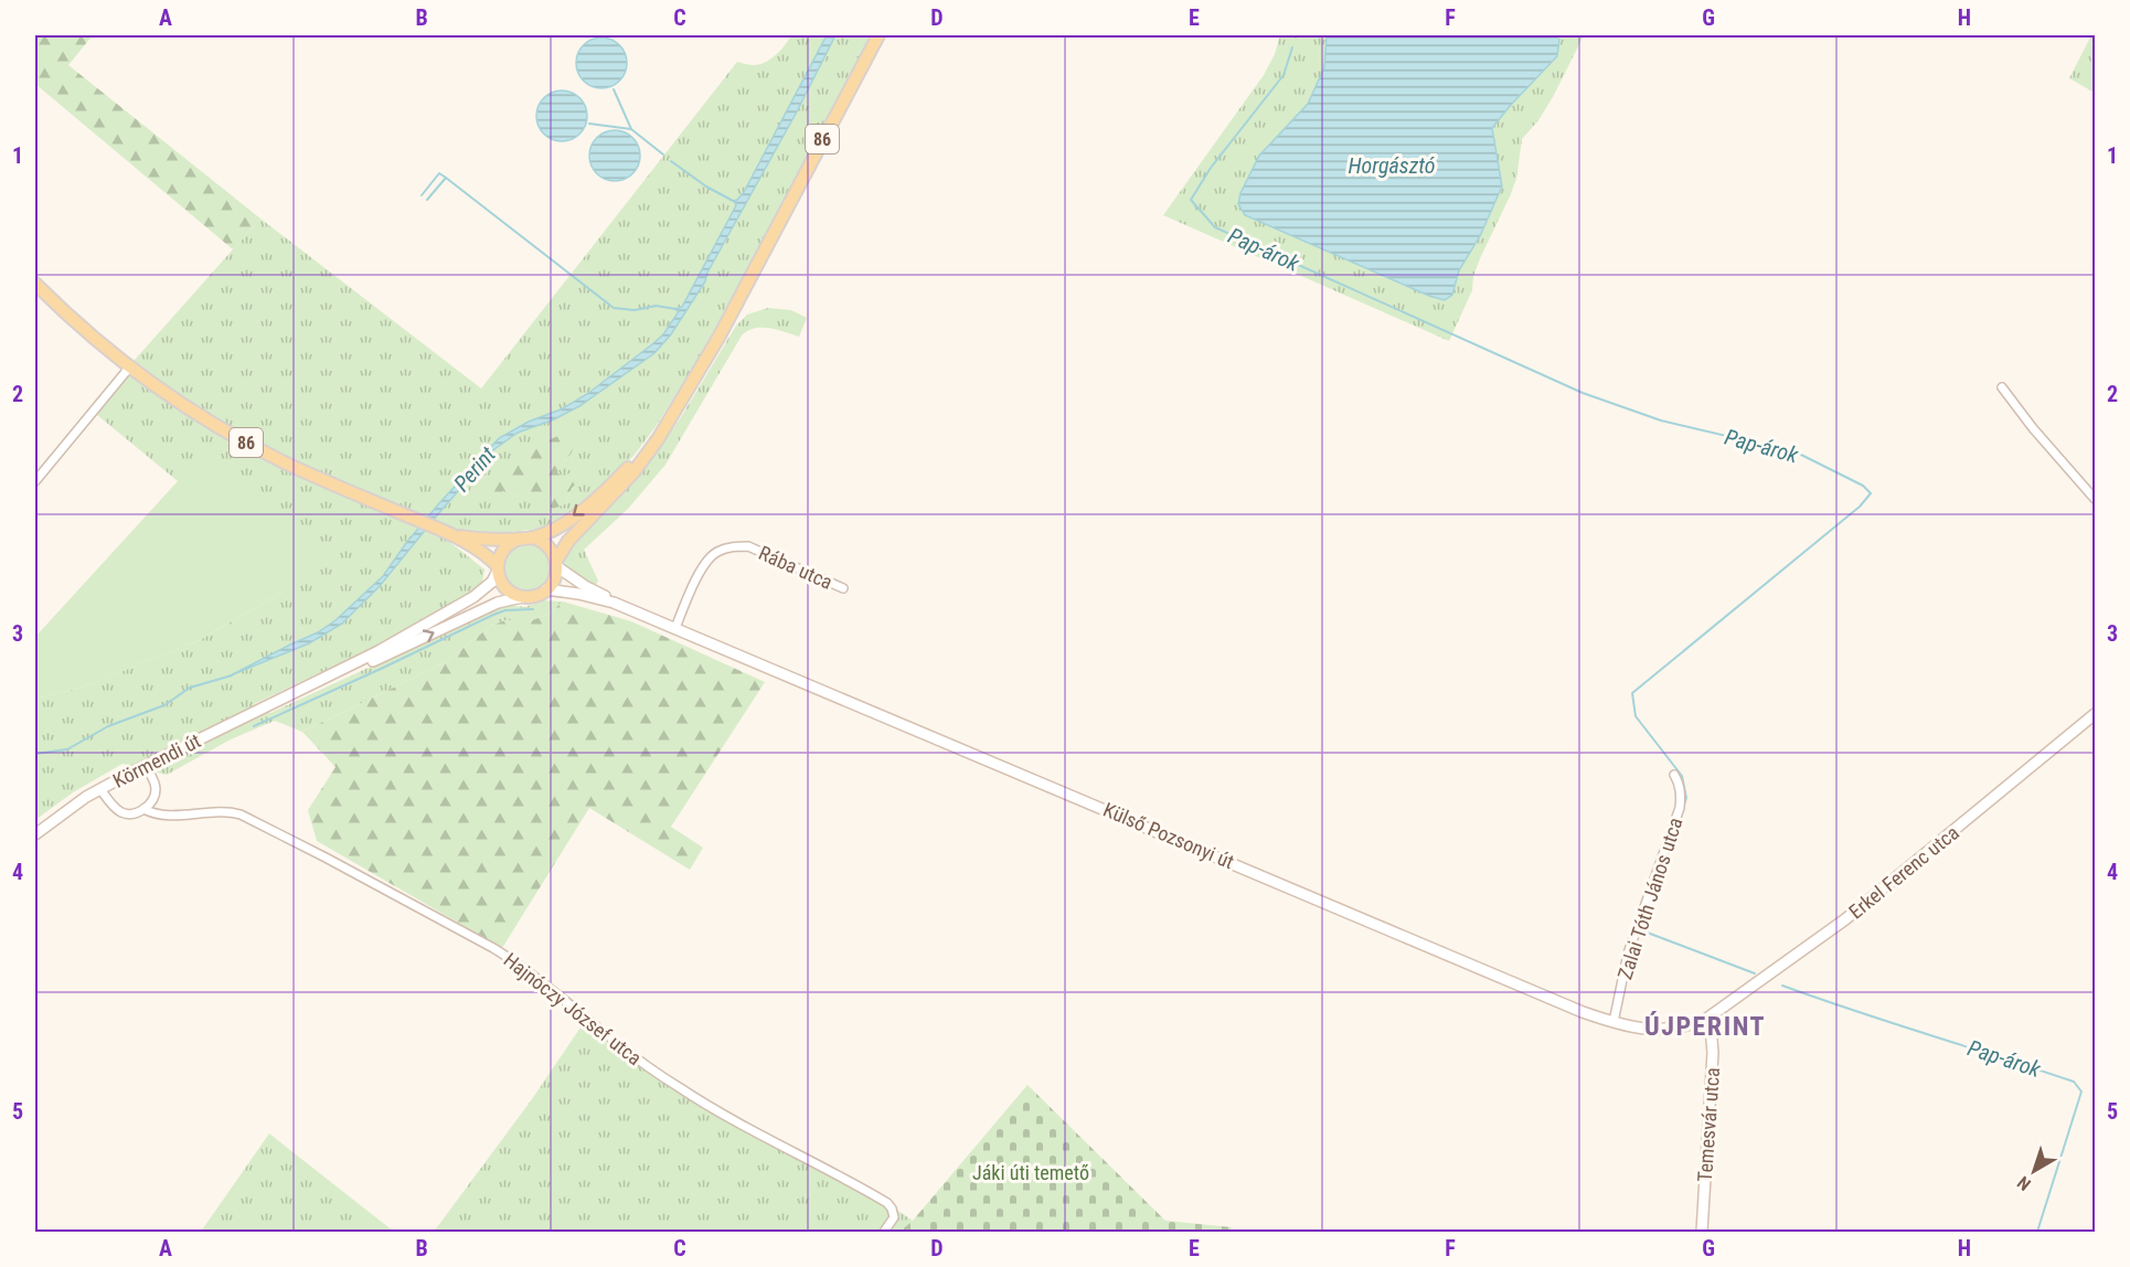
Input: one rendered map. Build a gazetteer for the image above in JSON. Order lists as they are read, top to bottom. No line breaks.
{"streets":{"main road":["86","Körmendi út","Külső Pozsonyi út","Erkel Ferenc utca","Temesvár utca"],"street":["Rába utca","Zalai Tóth János utca","Hajnóczy József utca"]},"crossings":[["86","Körmendi út"],["Rába utca","Külső Pozsonyi út"],["Külső Pozsonyi út","Erkel Ferenc utca"],["Külső Pozsonyi út","Zalai Tóth János utca"],["Külső Pozsonyi út","Temesvár utca"],["Erkel Ferenc utca","Temesvár utca"]],"districts":["ÚJPERINT"],"water":["Horgásztó","Pap-árok","Perint"],"parks":["Jáki úti temető"],"north":"bottom left","grid":{"columns":["A","B","C","D","E","F","G","H"],"rows":["1","2","3","4","5"]}}
